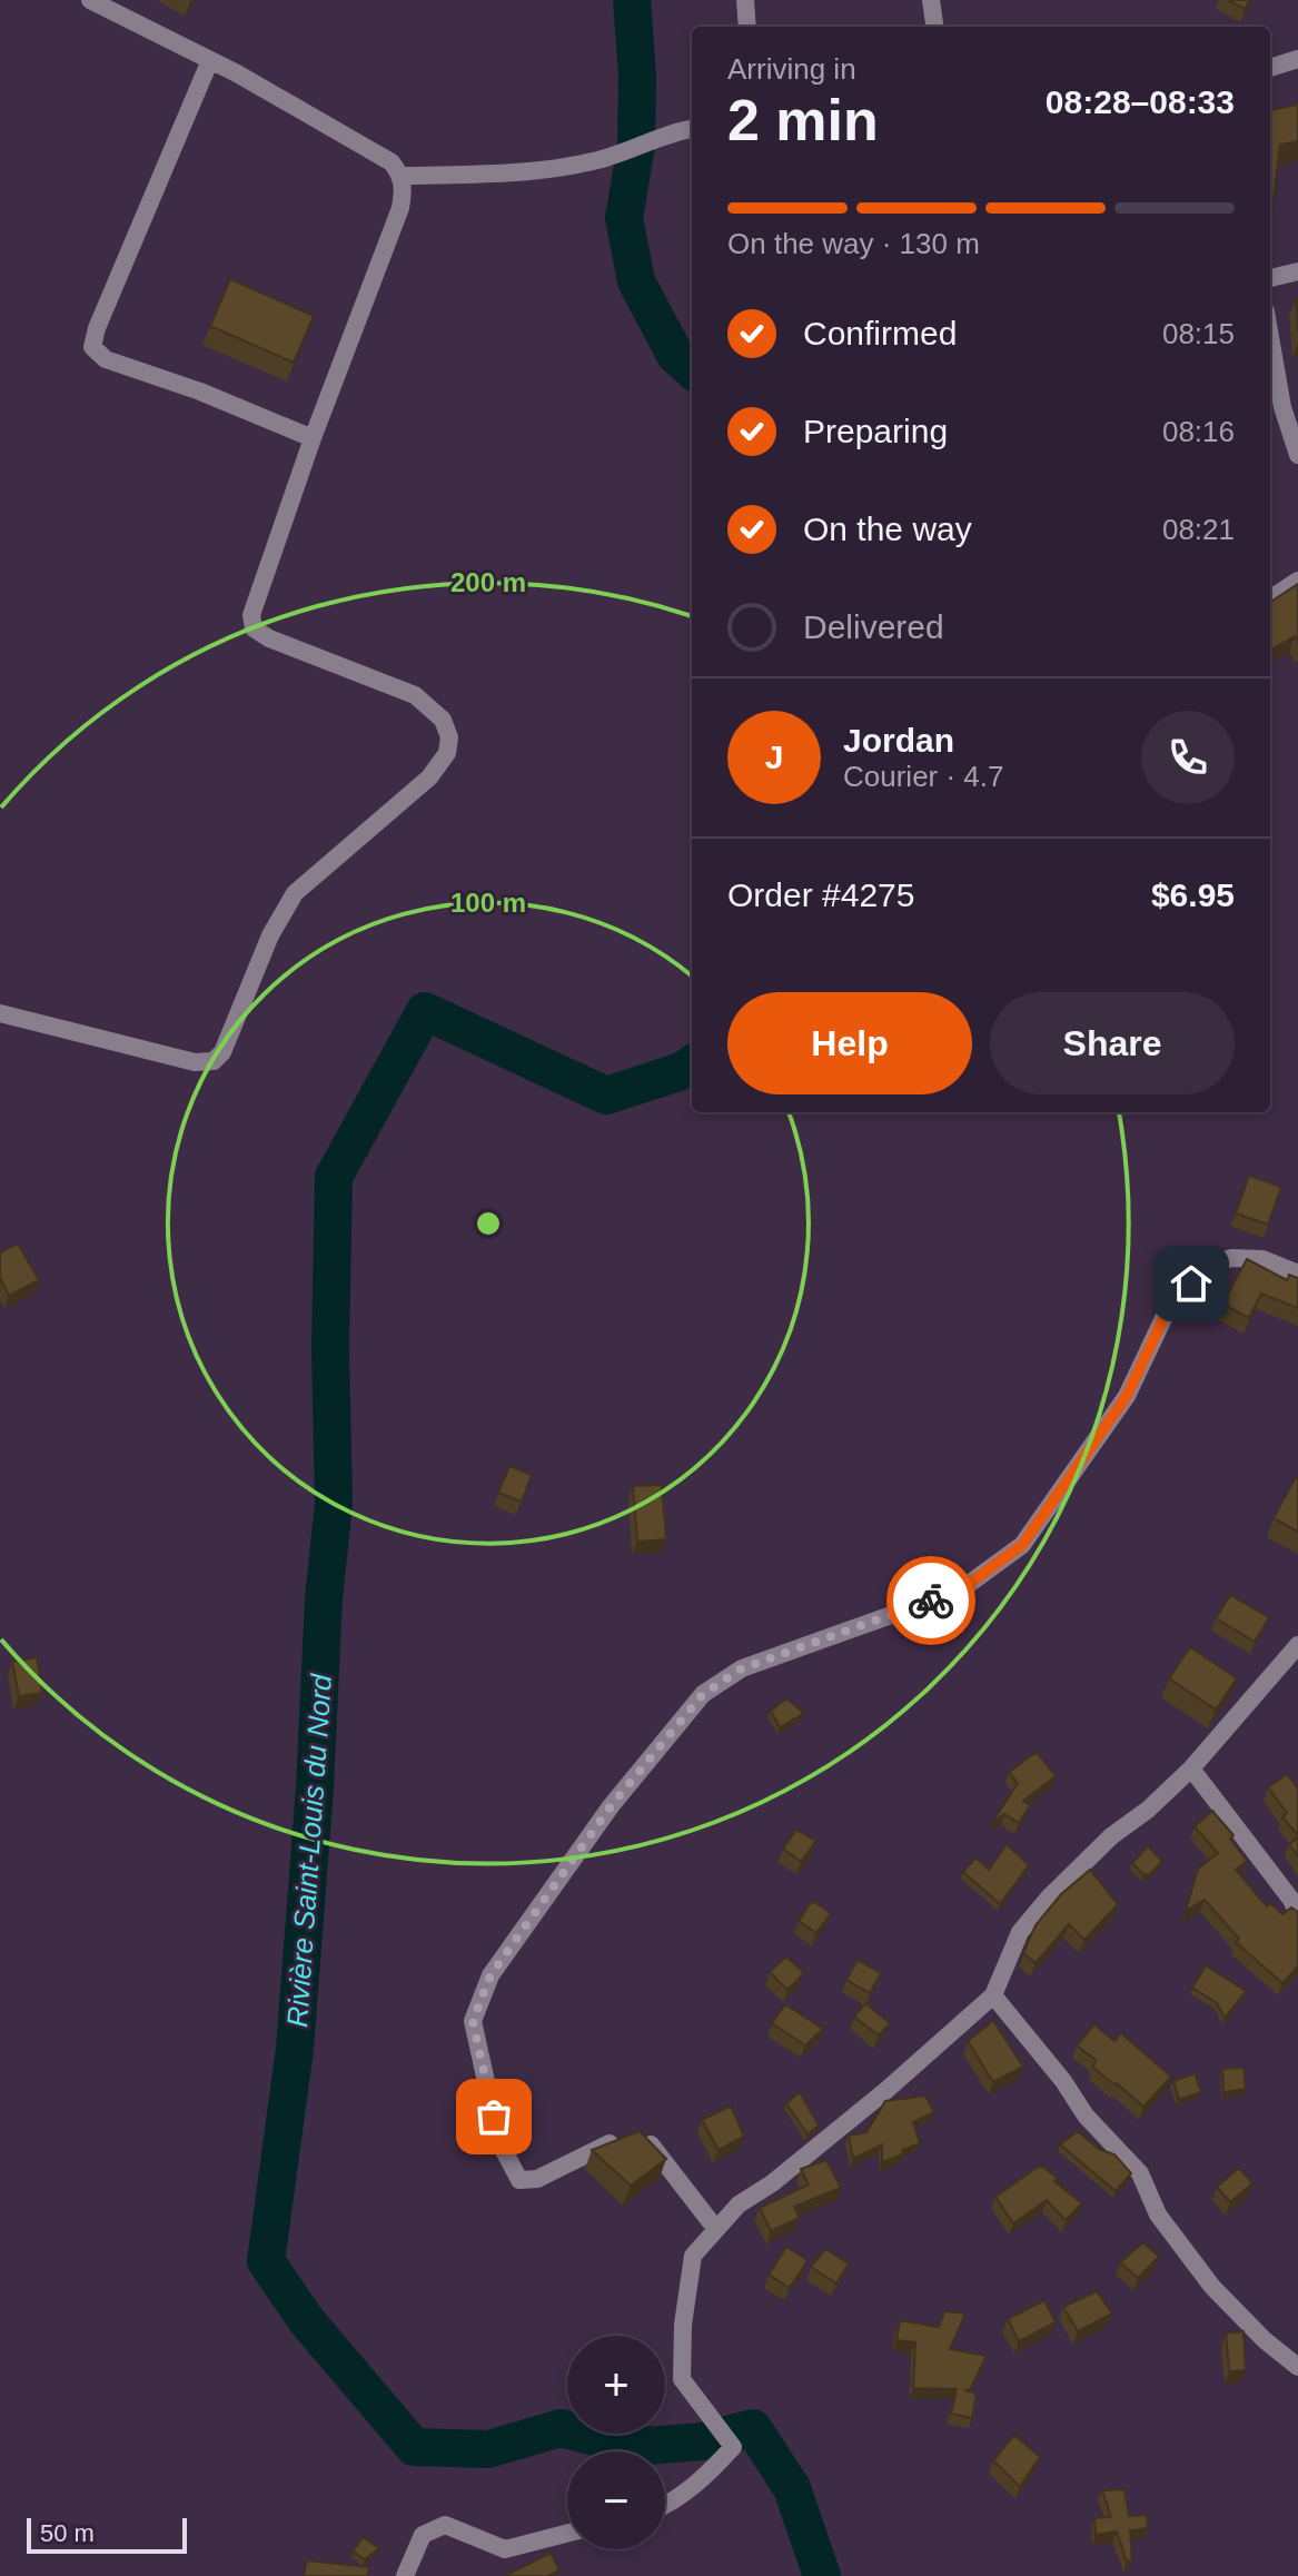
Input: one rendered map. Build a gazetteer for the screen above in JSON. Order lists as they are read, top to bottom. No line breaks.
{"water":["Rivière Saint-Louis du Nord"],"scale_bar":"50 m","page":{"heading":["2 min","Arriving in","08:28–08:33"],"panel":["Jordan","Courier · 4.7","Order #4275","$6.95"],"bar":"On the way · 130 m","list":[["Confirmed","08:15"],["Preparing","08:16"],["On the way","08:21"],"Delivered"],"round":"J","buttons":["Help","Share"],"map_buttons":["+","−"],"scale":"50 m"},"rings":["200 m","100 m"]}
